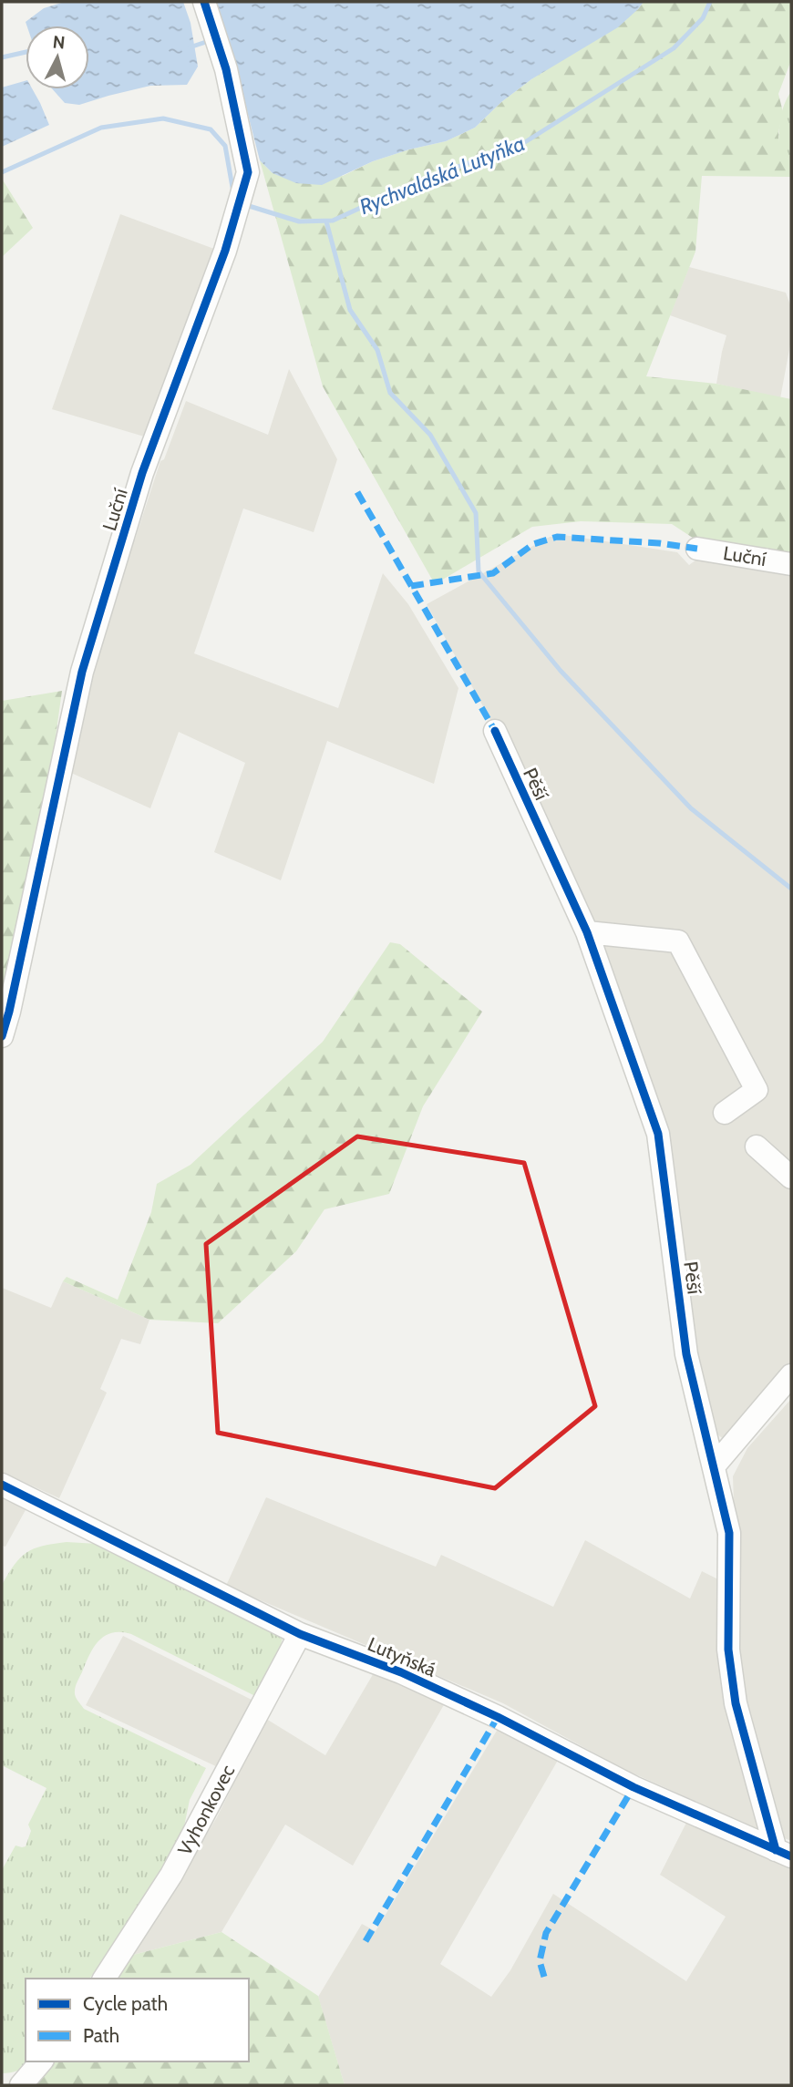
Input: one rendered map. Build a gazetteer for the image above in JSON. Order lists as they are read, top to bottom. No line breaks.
{"streets":{"street":["Luční","Pěší","Lutyňská","Vyhonkovec"]},"crossings":[["Pěší","Lutyňská"],["Lutyňská","Vyhonkovec"]],"water":["Rychvaldská Lutyňka"],"legend":["Cycle path","Path"],"north":"top"}
